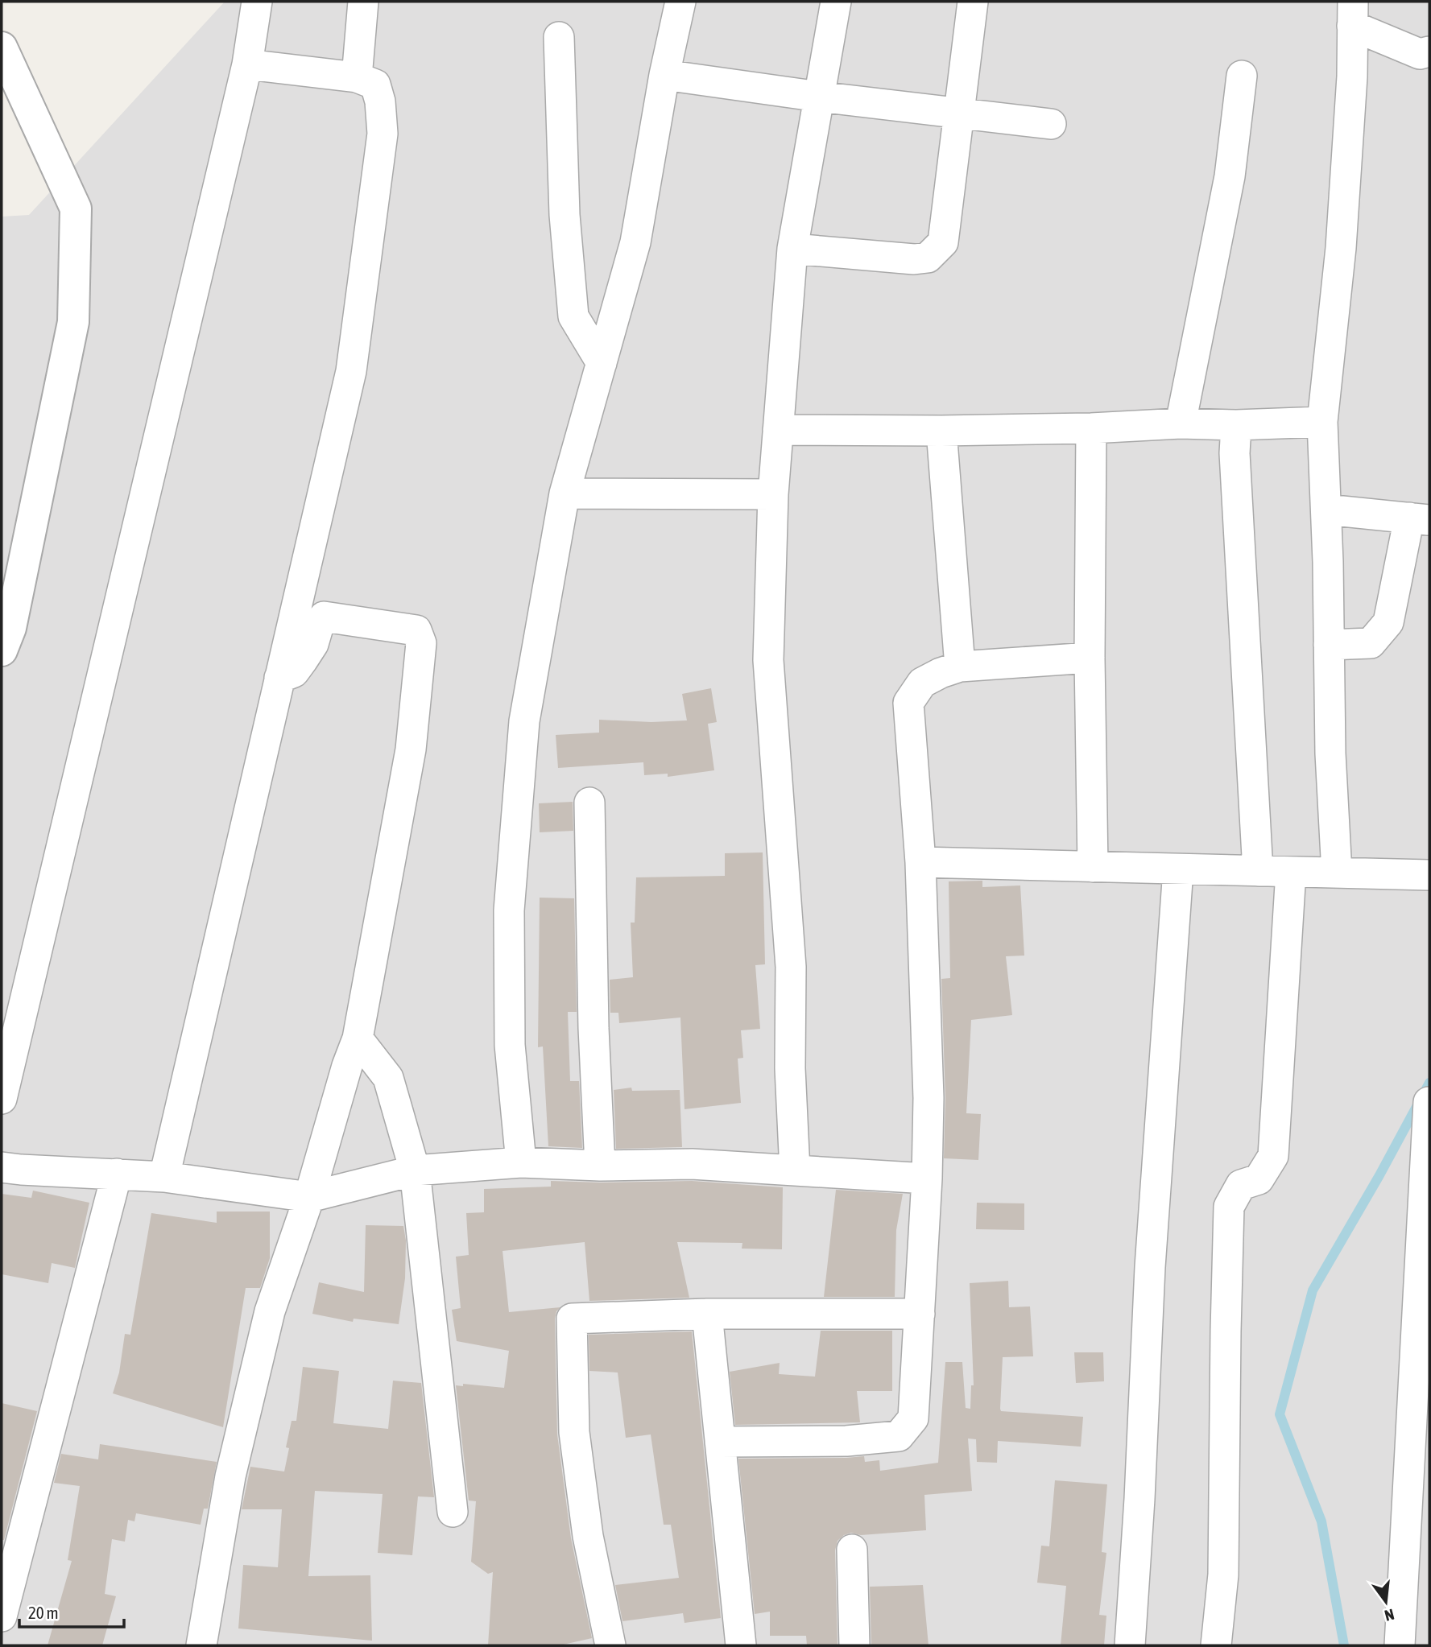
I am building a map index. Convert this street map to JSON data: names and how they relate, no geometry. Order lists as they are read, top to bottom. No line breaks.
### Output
{"scale_bar":"20 m","north":"bottom"}
